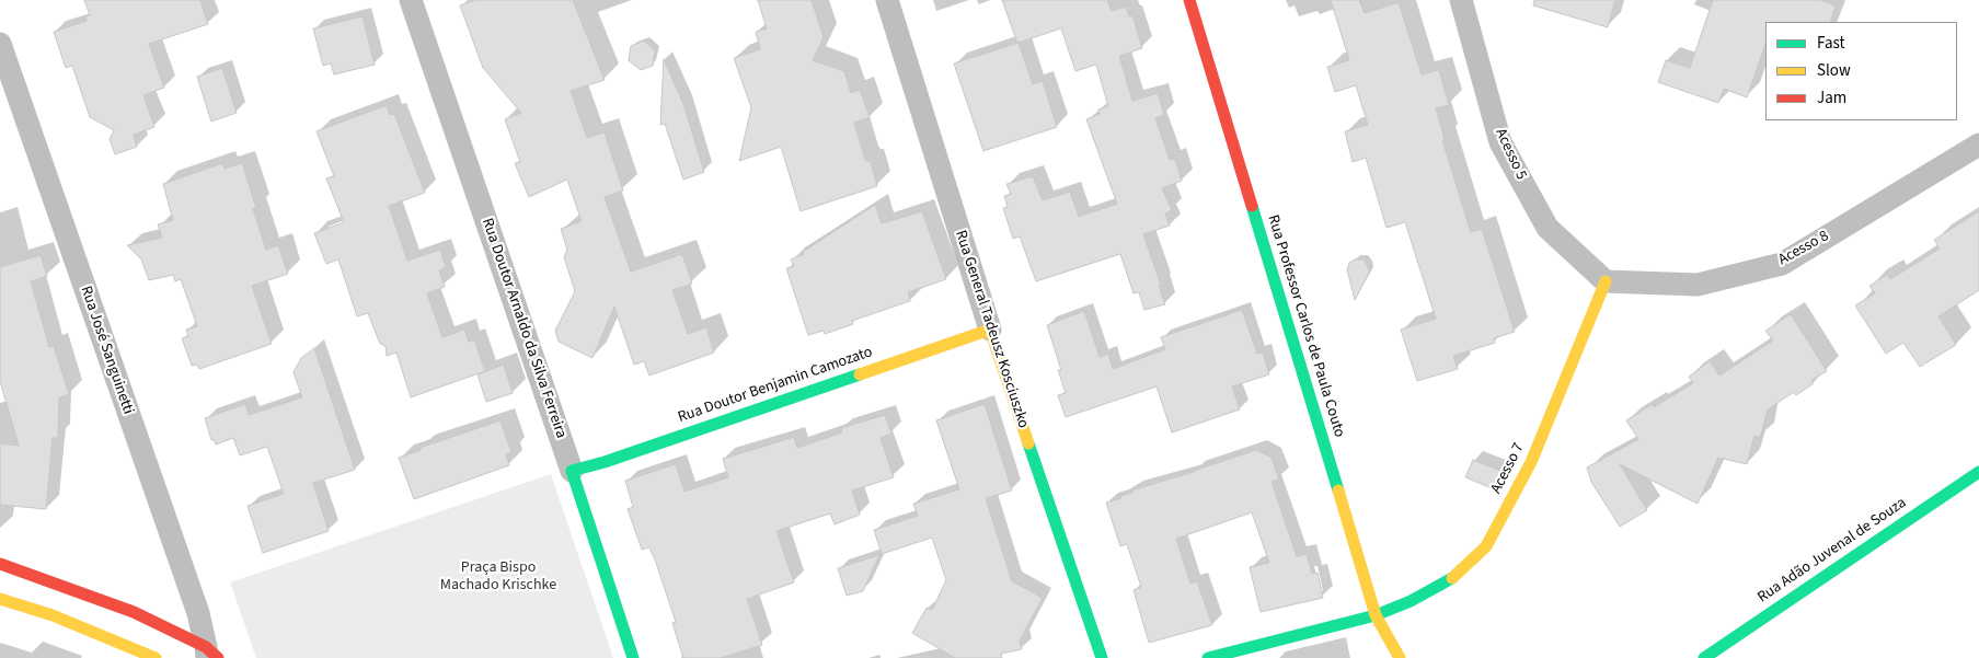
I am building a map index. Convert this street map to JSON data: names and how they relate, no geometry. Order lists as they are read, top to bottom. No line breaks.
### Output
{"streets":{"street":["Acesso 5","Acesso 8","Rua Professor Carlos de Paula Couto","Rua Doutor Arnaldo da Silva Ferreira","Rua General Tadeusz Kosciuszko","Rua José Sanguinetti","Rua Doutor Benjamin Camozato","Acesso 7","Rua Adão Juvenal de Souza"]},"crossings":[["Acesso 5","Acesso 8"],["Acesso 5","Acesso 7"],["Acesso 8","Acesso 7"],["Rua Professor Carlos de Paula Couto","Acesso 7"],["Rua Doutor Arnaldo da Silva Ferreira","Rua Doutor Benjamin Camozato"],["Rua General Tadeusz Kosciuszko","Rua Doutor Benjamin Camozato"]],"parks":["Praça Bispo Machado Krischke"],"legend":["Fast","Slow","Jam"]}
